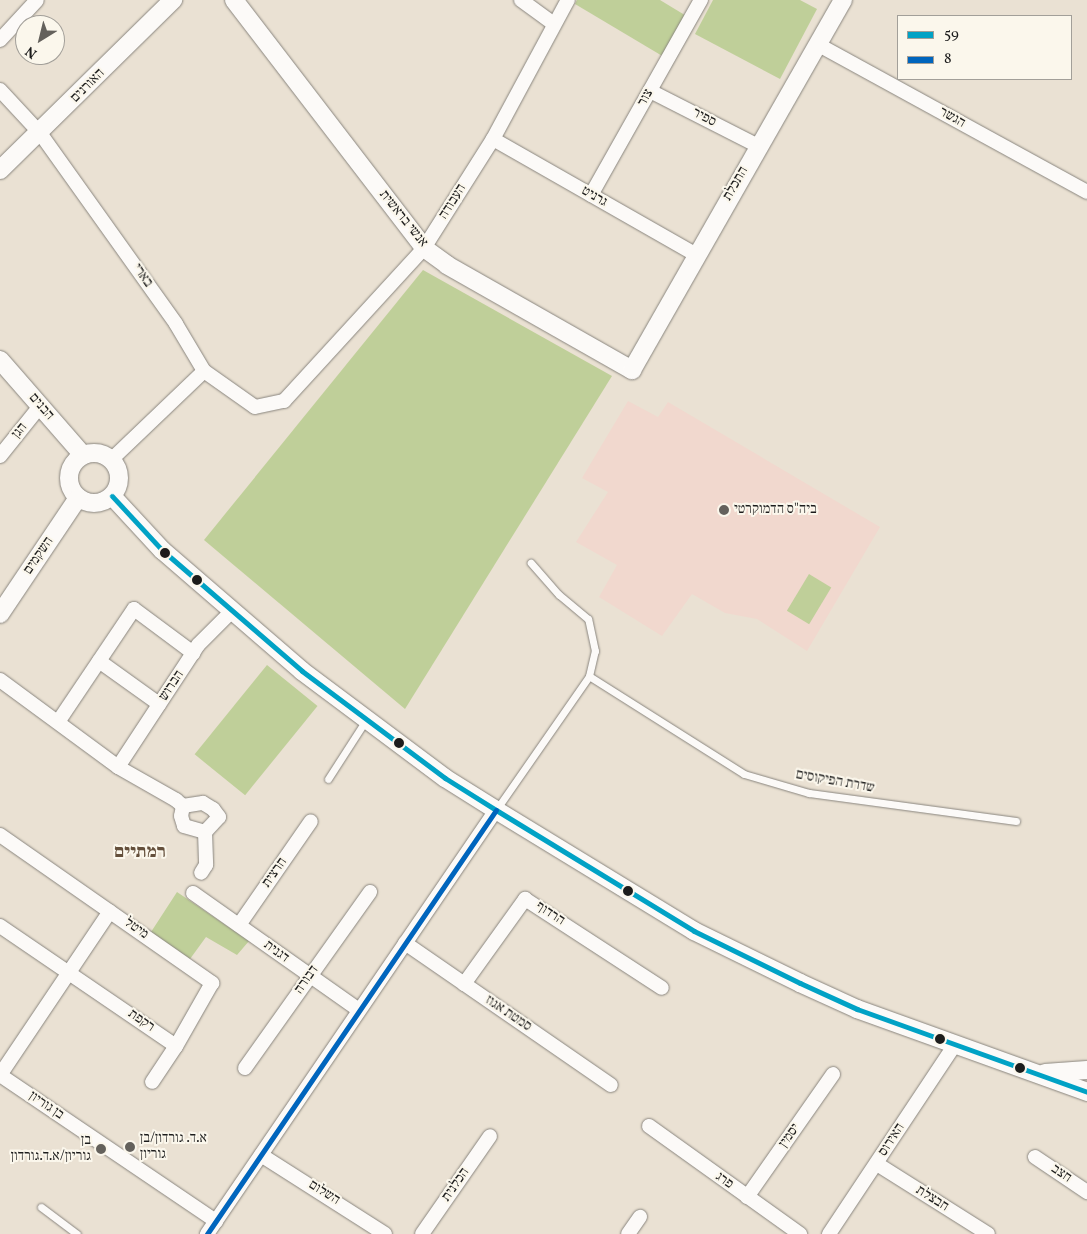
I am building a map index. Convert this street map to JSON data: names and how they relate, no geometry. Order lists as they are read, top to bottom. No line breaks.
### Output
{"streets":{"street":["האורנים","צור","ספיר","הגשר","התכלת","גרניט","העבודה","אנשי בראשית","בארי","הבנים","הגן","השקמים","הברוש","חרצית","הרדוף","מיטל","דגנית","דבורה","סמטת אגוז","רקפת","בן גוריון","יסמין","האירוס","חצב","פרג","הכלנית","השלום","חבצלת"],"lane":["שדרת הפיקוסים"]},"crossings":[["האורנים","בארי"],["צור","ספיר"],["צור","גרניט"],["ספיר","התכלת"],["הגשר","התכלת"],["התכלת","גרניט"],["התכלת","אנשי בראשית"],["גרניט","העבודה"],["העבודה","אנשי בראשית"],["העבודה","בארי"],["הבנים","הגן"],["הבנים","השקמים"],["חרצית","דגנית"],["הרדוף","סמטת אגוז"],["מיטל","רקפת"],["דגנית","דבורה"],["יסמין","פרג"],["האירוס","חבצלת"]],"districts":["רמתיים"],"places":["ביה\"ס הדמוקרטי","א.ד. גורדון/בן גוריון","בן גוריון/א.ד.גורדון"],"lines":["transit line 59","transit line 8"],"legend":["59","8"],"north":"bottom left"}
